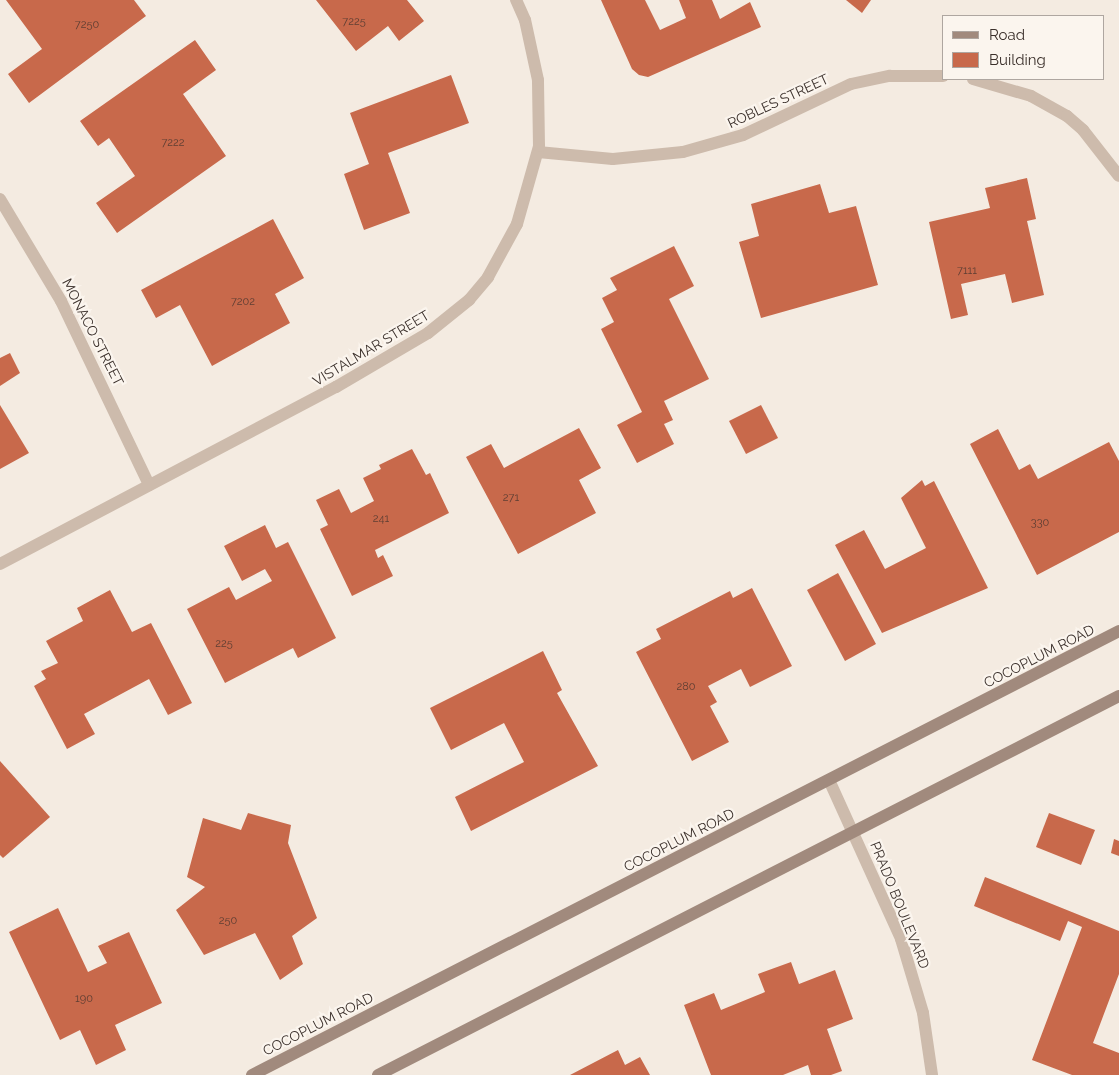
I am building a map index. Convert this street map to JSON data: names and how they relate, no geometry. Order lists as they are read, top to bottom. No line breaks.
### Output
{"streets":{"street":["ROBLES STREET","MONACO STREET","VISTALMAR STREET","COCOPLUM ROAD","PRADO BOULEVARD"]},"crossings":[["ROBLES STREET","VISTALMAR STREET"],["MONACO STREET","VISTALMAR STREET"],["COCOPLUM ROAD","PRADO BOULEVARD"]],"house_numbers":["7225","7250","7222","7111","7202","271","241","330","225","280","250","190"],"legend":["Road","Building"]}
